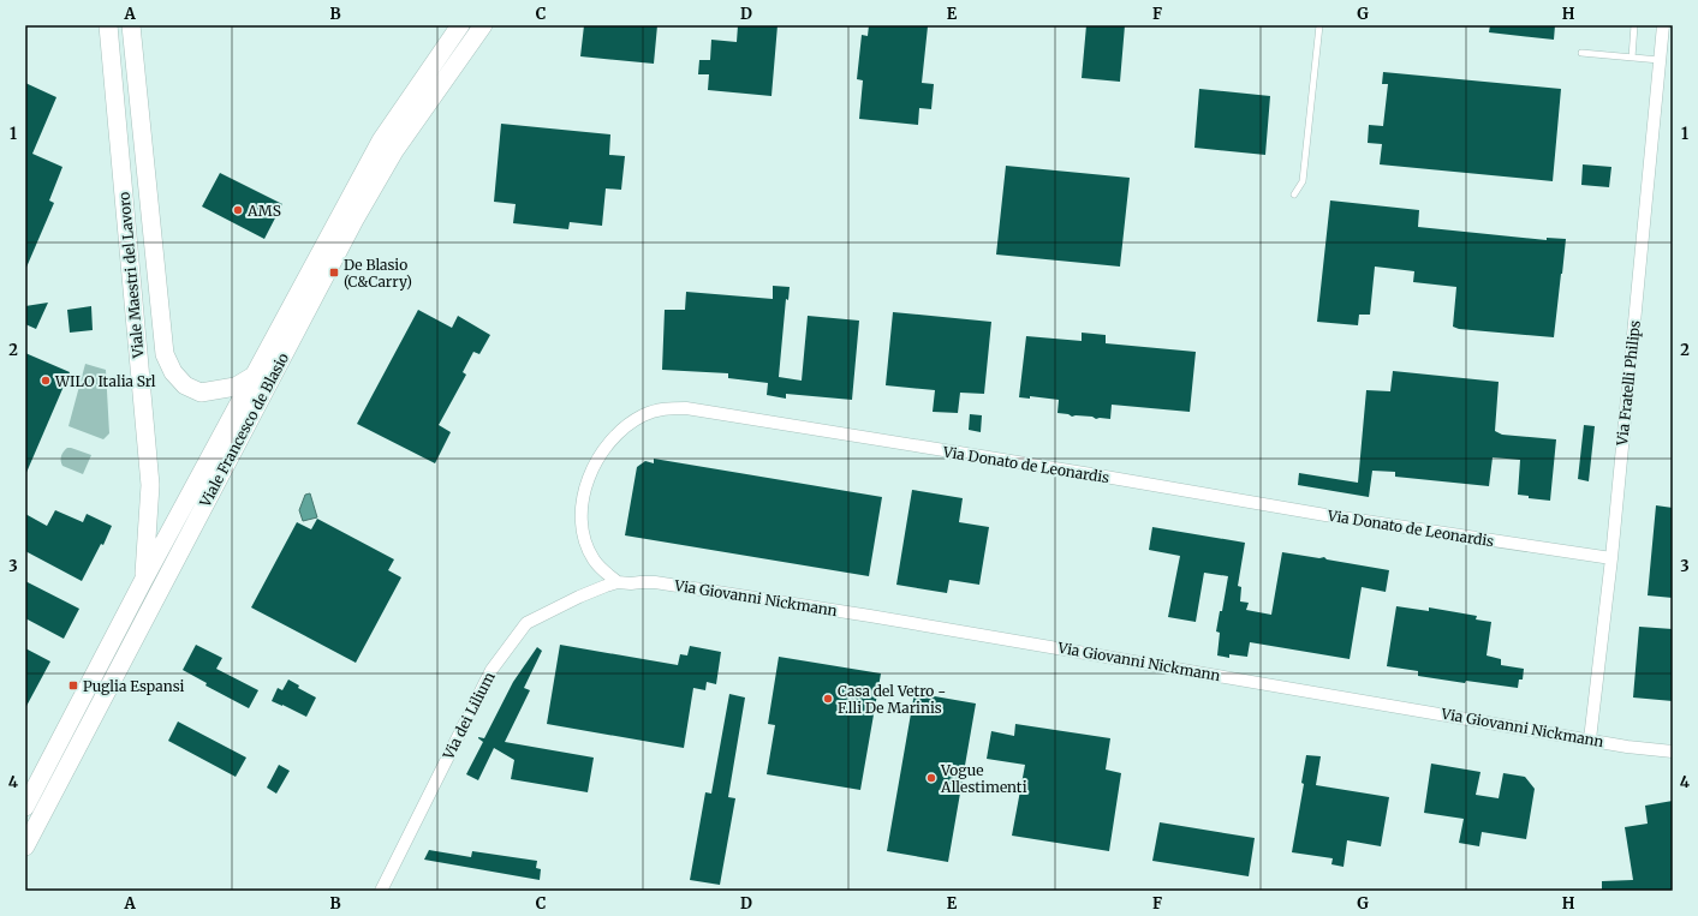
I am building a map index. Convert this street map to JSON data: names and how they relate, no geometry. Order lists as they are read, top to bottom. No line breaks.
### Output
{"streets":{"street":["Viale Maestri del Lavoro","Via Fratelli Philips","Viale Francesco de Blasio","Via Donato de Leonardis","Via Giovanni Nickmann","Via dei Lilium"]},"crossings":[["Viale Maestri del Lavoro","Viale Francesco de Blasio"],["Via Fratelli Philips","Via Donato de Leonardis"],["Via Fratelli Philips","Via Giovanni Nickmann"],["Via Donato de Leonardis","Via Giovanni Nickmann"],["Via Giovanni Nickmann","Via dei Lilium"]],"places":{"other":["AMS","WILO Italia Srl","Casa del Vetro - F.lli De Marinis","Vogue Allestimenti"],"transit":["De Blasio (C&Carry)","Puglia Espansi"]},"grid":{"columns":["A","B","C","D","E","F","G","H"],"rows":["1","2","3","4"]}}
